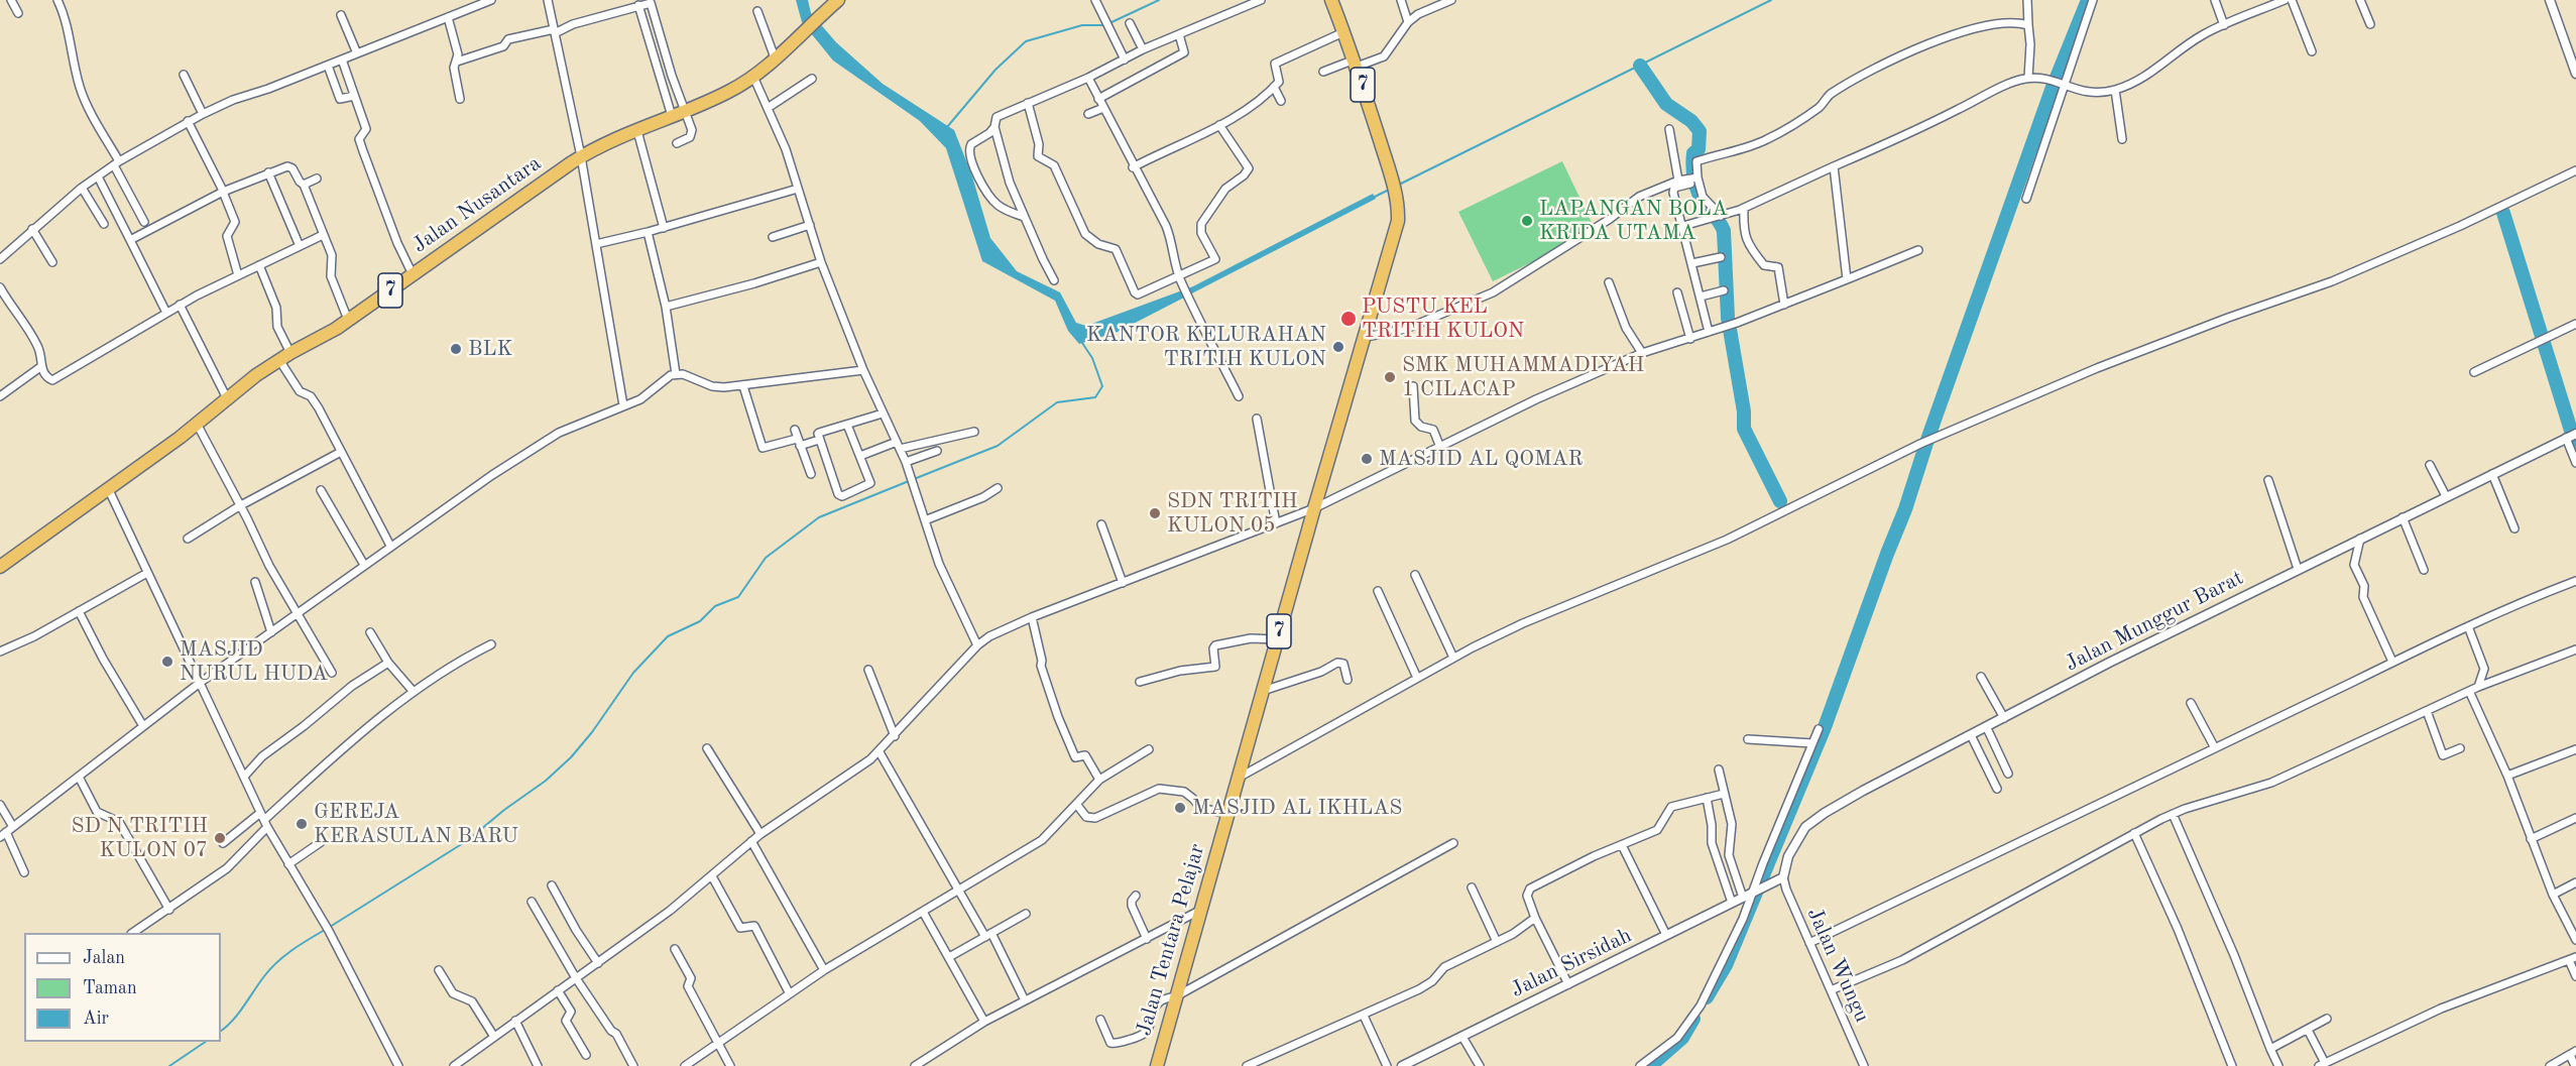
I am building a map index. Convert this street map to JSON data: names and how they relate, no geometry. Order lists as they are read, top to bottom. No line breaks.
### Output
{"streets":{"highway":["7","Jalan Nusantara","Jalan Tentara Pelajar"],"street":["Jalan Munggur Barat","Jalan Sirsidah","Jalan Wungu"]},"crossings":[["7","Jalan Tentara Pelajar"],["Jalan Munggur Barat","Jalan Sirsidah"],["Jalan Munggur Barat","Jalan Wungu"],["Jalan Sirsidah","Jalan Wungu"]],"places":["LAPANGAN BOLA KRIDA UTAMA","PUSTU KEL TRITIH KULON","KANTOR KELURAHAN TRITIH KULON","BLK","SMK MUHAMMADIYAH 1 CILACAP","MASJID AL QOMAR","SDN TRITIH KULON 05","MASJID NURUL HUDA","MASJID AL IKHLAS","GEREJA KERASULAN BARU","SD N TRITIH KULON 07"],"legend":["Jalan","Taman","Air"]}
